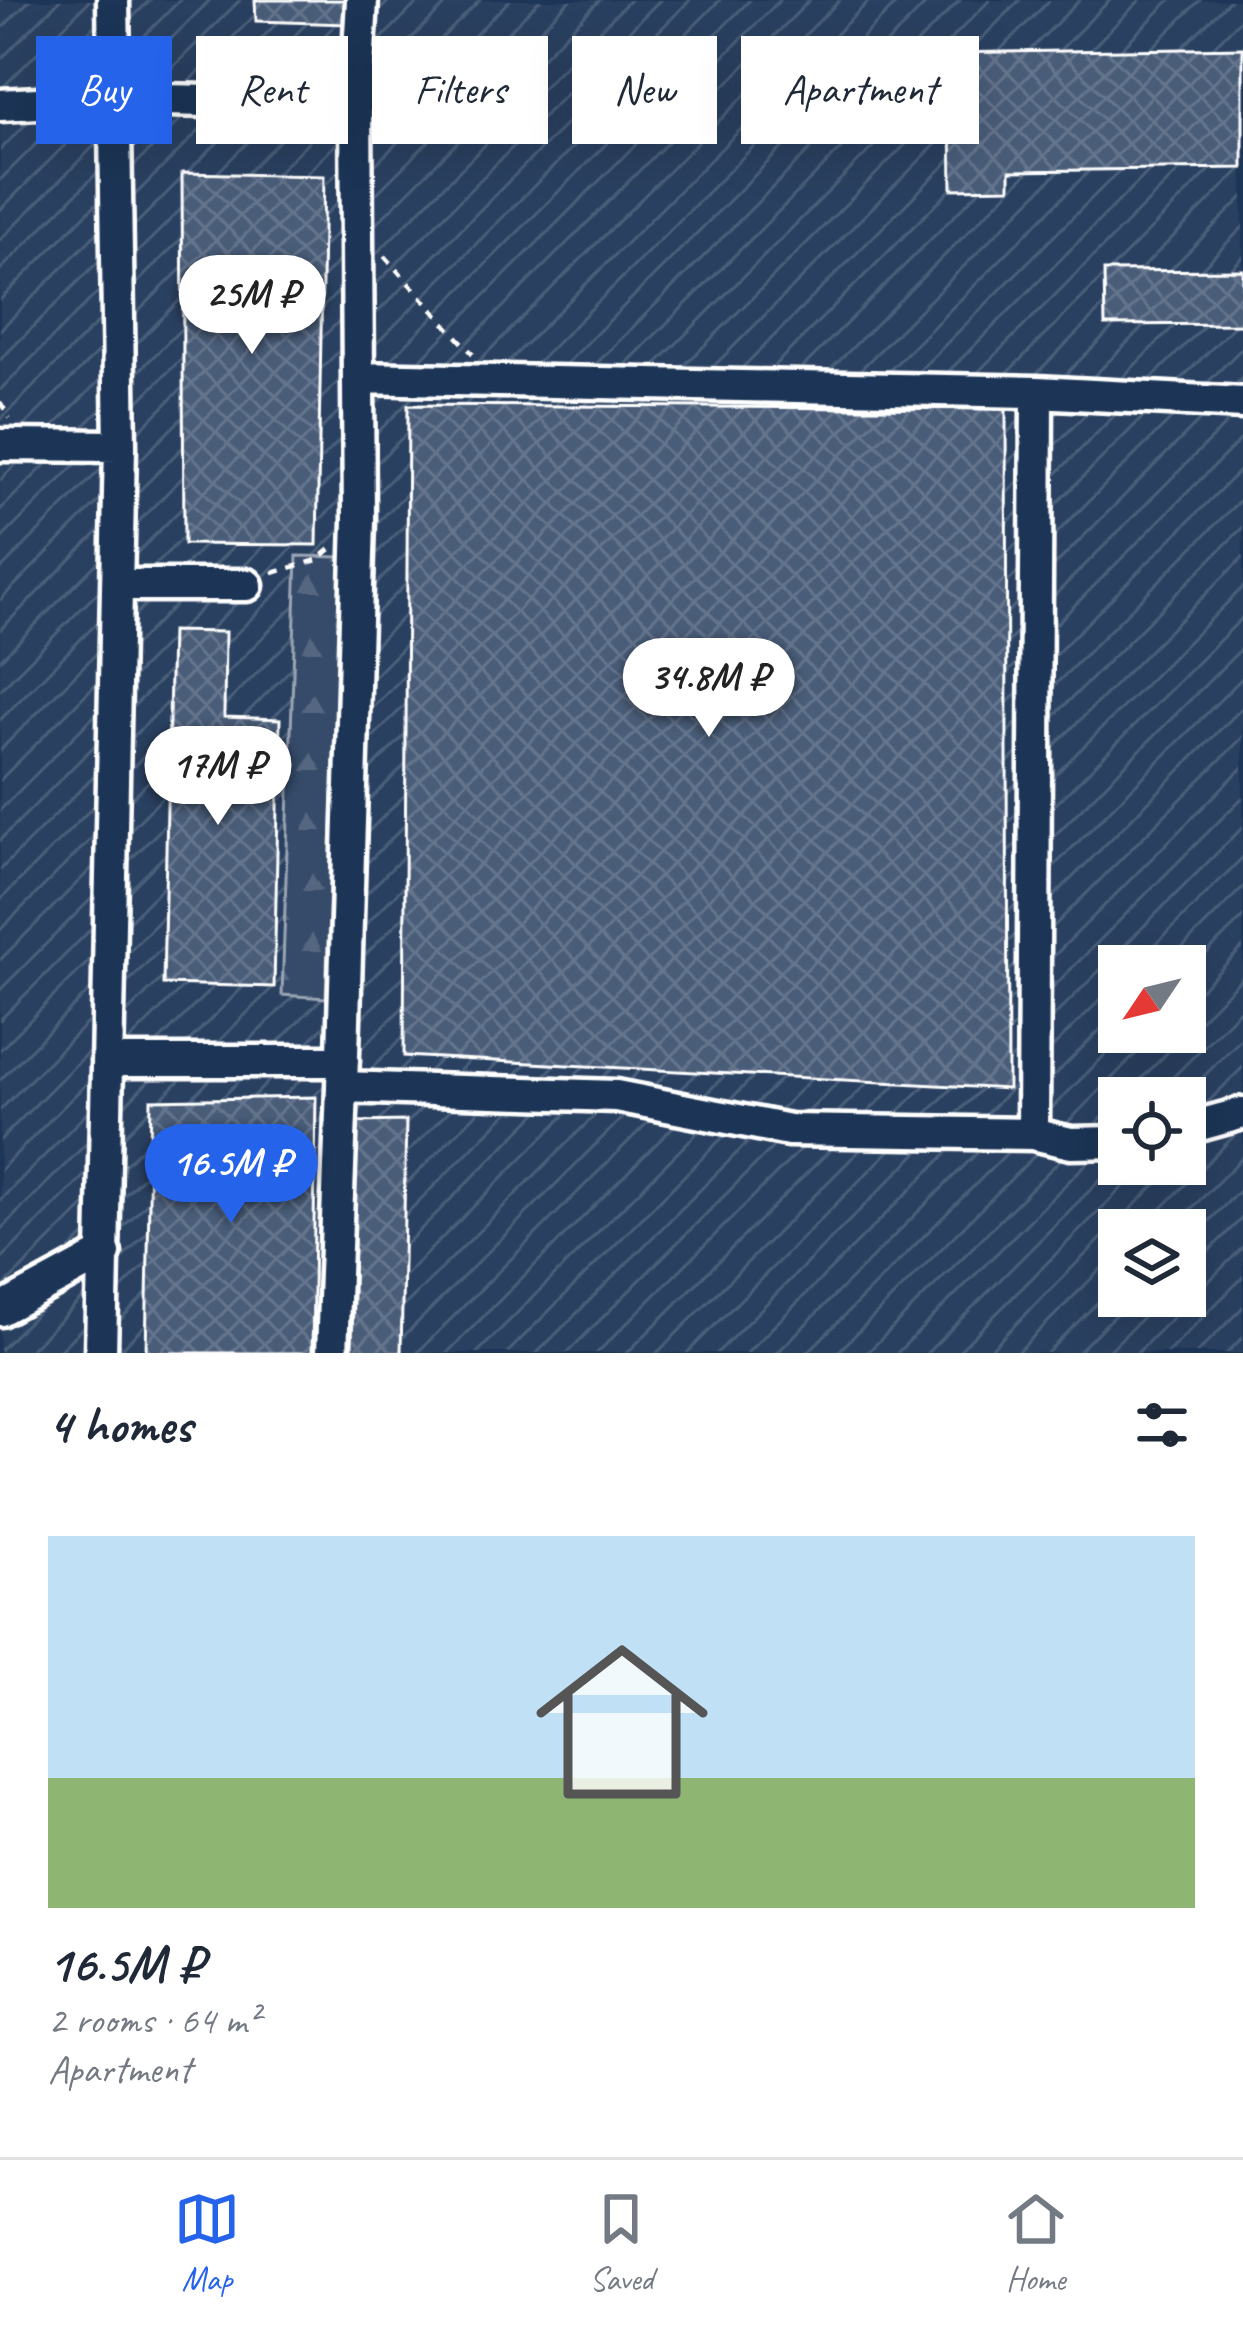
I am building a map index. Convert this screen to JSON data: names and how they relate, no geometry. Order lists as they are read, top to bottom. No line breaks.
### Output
{"north":"bottom left","page":{"chip":["Buy","Rent","Filters","New","Apartment"],"price":["25M ₽","34.8M ₽","17M ₽","16.5M ₽"],"heading":"4 homes","list":[{"name":"16.5M ₽","note":"2 rooms · 64 m² · Apartment"}],"tabs":["Map","Saved","Home"]}}
